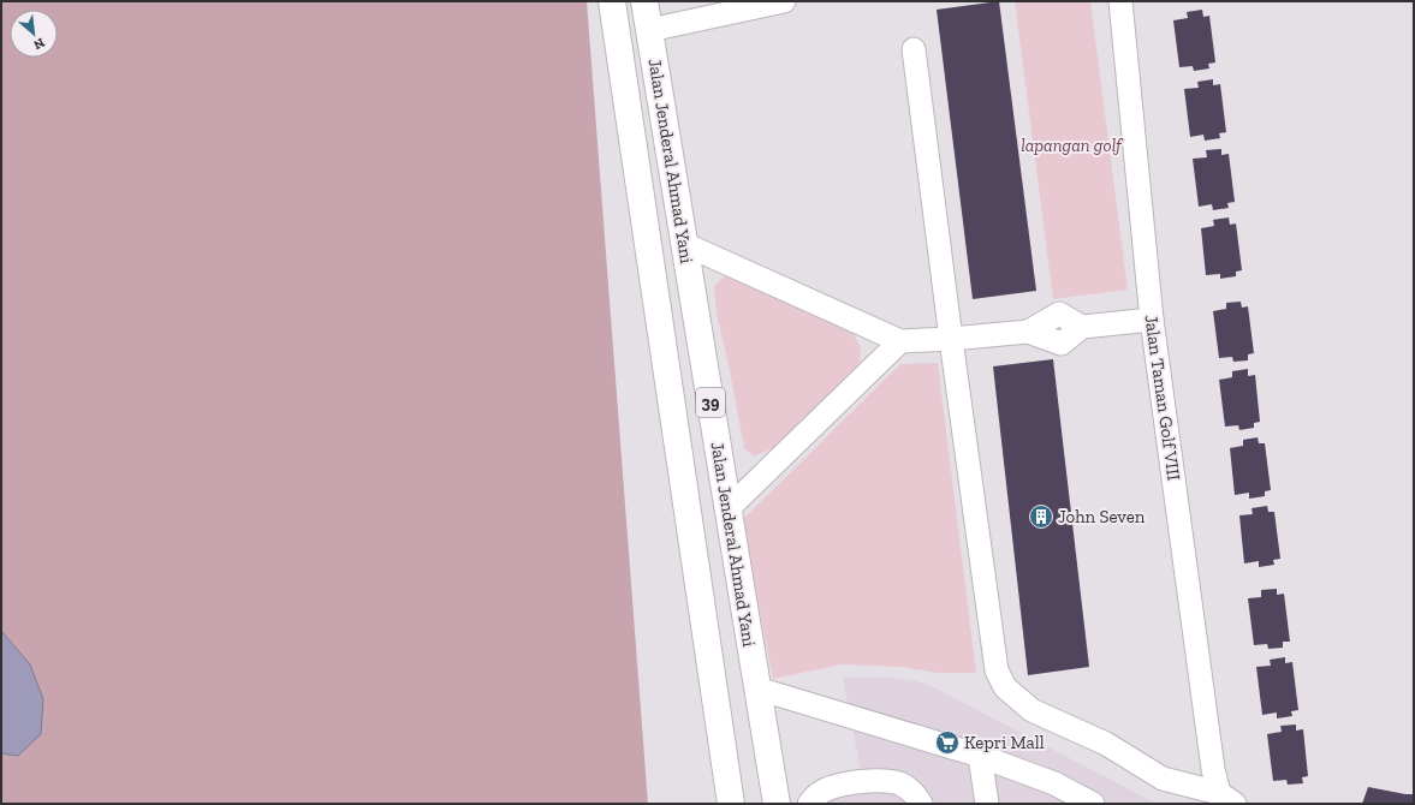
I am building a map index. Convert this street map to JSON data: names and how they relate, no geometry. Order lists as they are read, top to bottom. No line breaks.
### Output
{"streets":{"highway":["Jalan Jenderal Ahmad Yani","39"],"street":["Jalan Taman Golf VIII"]},"parks":["lapangan golf"],"places":{"building":["John Seven"],"supermarket":["Kepri Mall"]},"north":"bottom right"}
